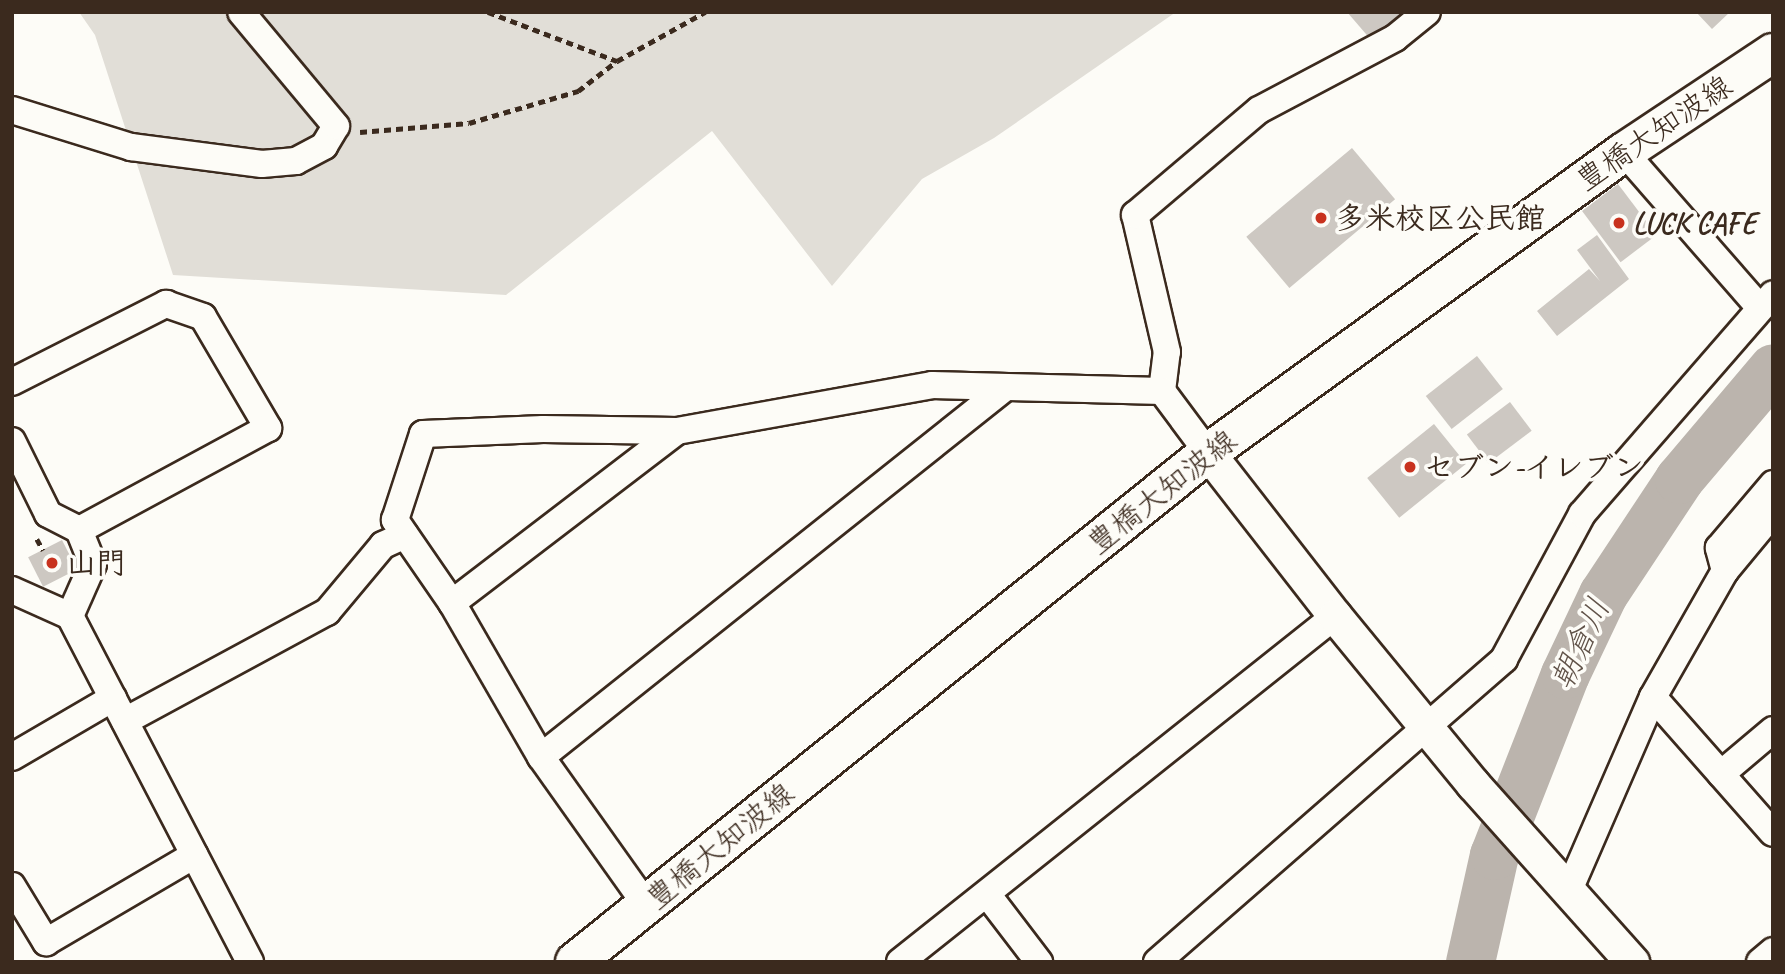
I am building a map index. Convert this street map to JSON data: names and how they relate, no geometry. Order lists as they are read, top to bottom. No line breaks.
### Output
{"streets":{"main road":["豊橋大知波線"]},"water":["朝倉川"],"places":["多米校区公民館","LUCK CAFE","セブン-イレブン","山門"]}
